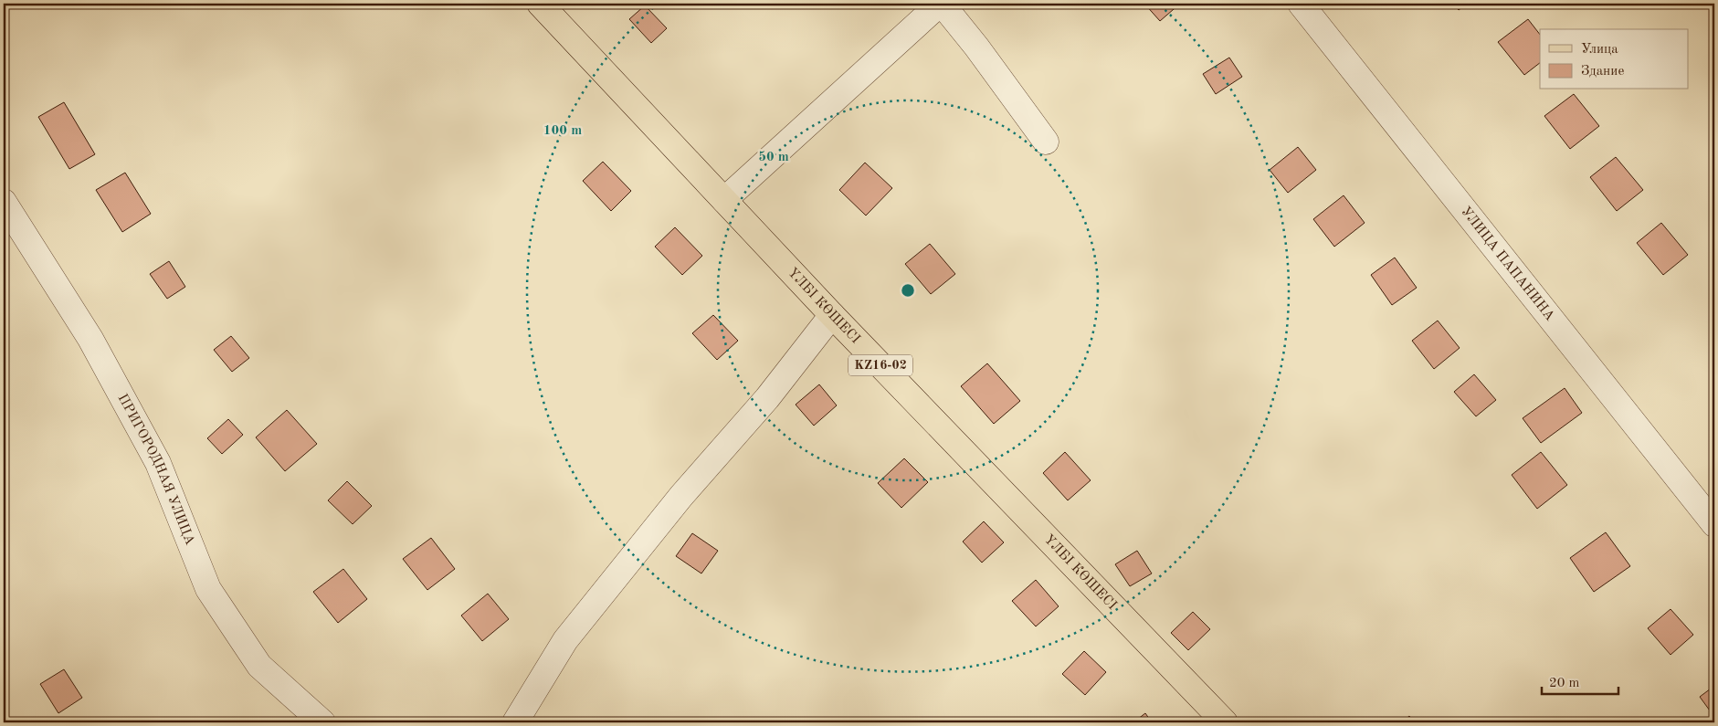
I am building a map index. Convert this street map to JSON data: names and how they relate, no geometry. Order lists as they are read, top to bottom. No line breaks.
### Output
{"streets":{"main road":["ҮЛБІ КӨШЕСІ","KZ16-02"],"street":["УЛИЦА ПАПАНИНА","ПРИГОРОДНАЯ УЛИЦА"]},"legend":["Улица","Здание"],"scale_bar":"20 m","rings":["100 m","50 m"]}
